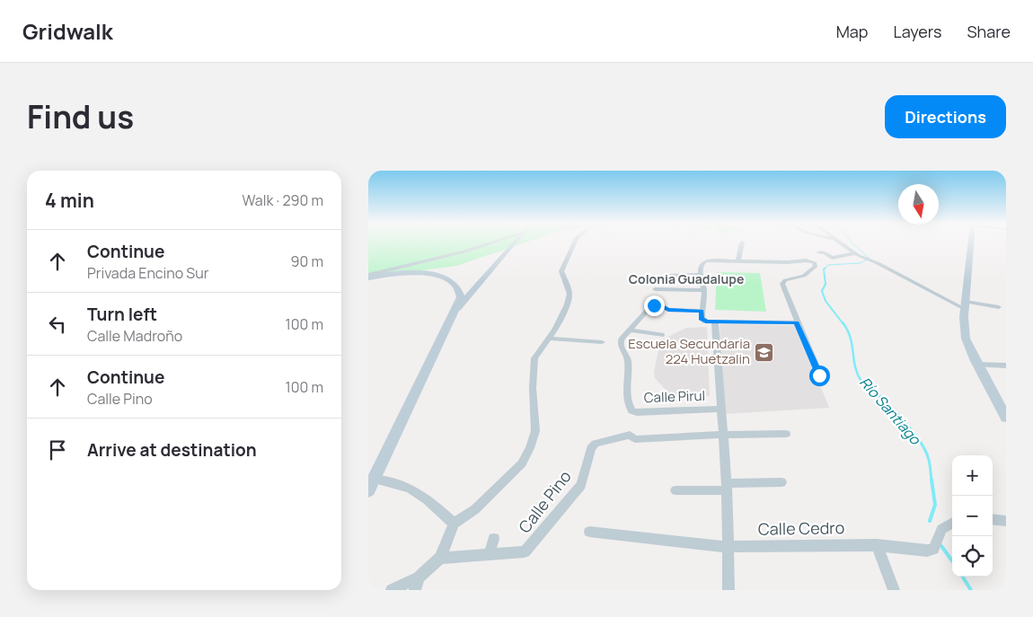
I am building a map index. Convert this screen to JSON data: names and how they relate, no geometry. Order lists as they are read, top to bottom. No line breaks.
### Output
{"streets":{"street":["Calle Pirul","Calle Pino","Calle Cedro"]},"districts":["Colonia Guadalupe"],"water":["Río Santiago"],"places":{"school or university":["Escuela Secundaria 224 Huetzalin"]},"north":"bottom","page":{"header":"Gridwalk","nav":["Map","Layers","Share"],"title":"Find us","buttons":"Directions","heading":["4 min","Walk · 290 m"],"list":[["Continue","Privada Encino Sur","90 m"],["Turn left","Calle Madroño","100 m"],["Continue","Calle Pino","100 m"],"Arrive at destination"],"map_buttons":["+","−"]}}
